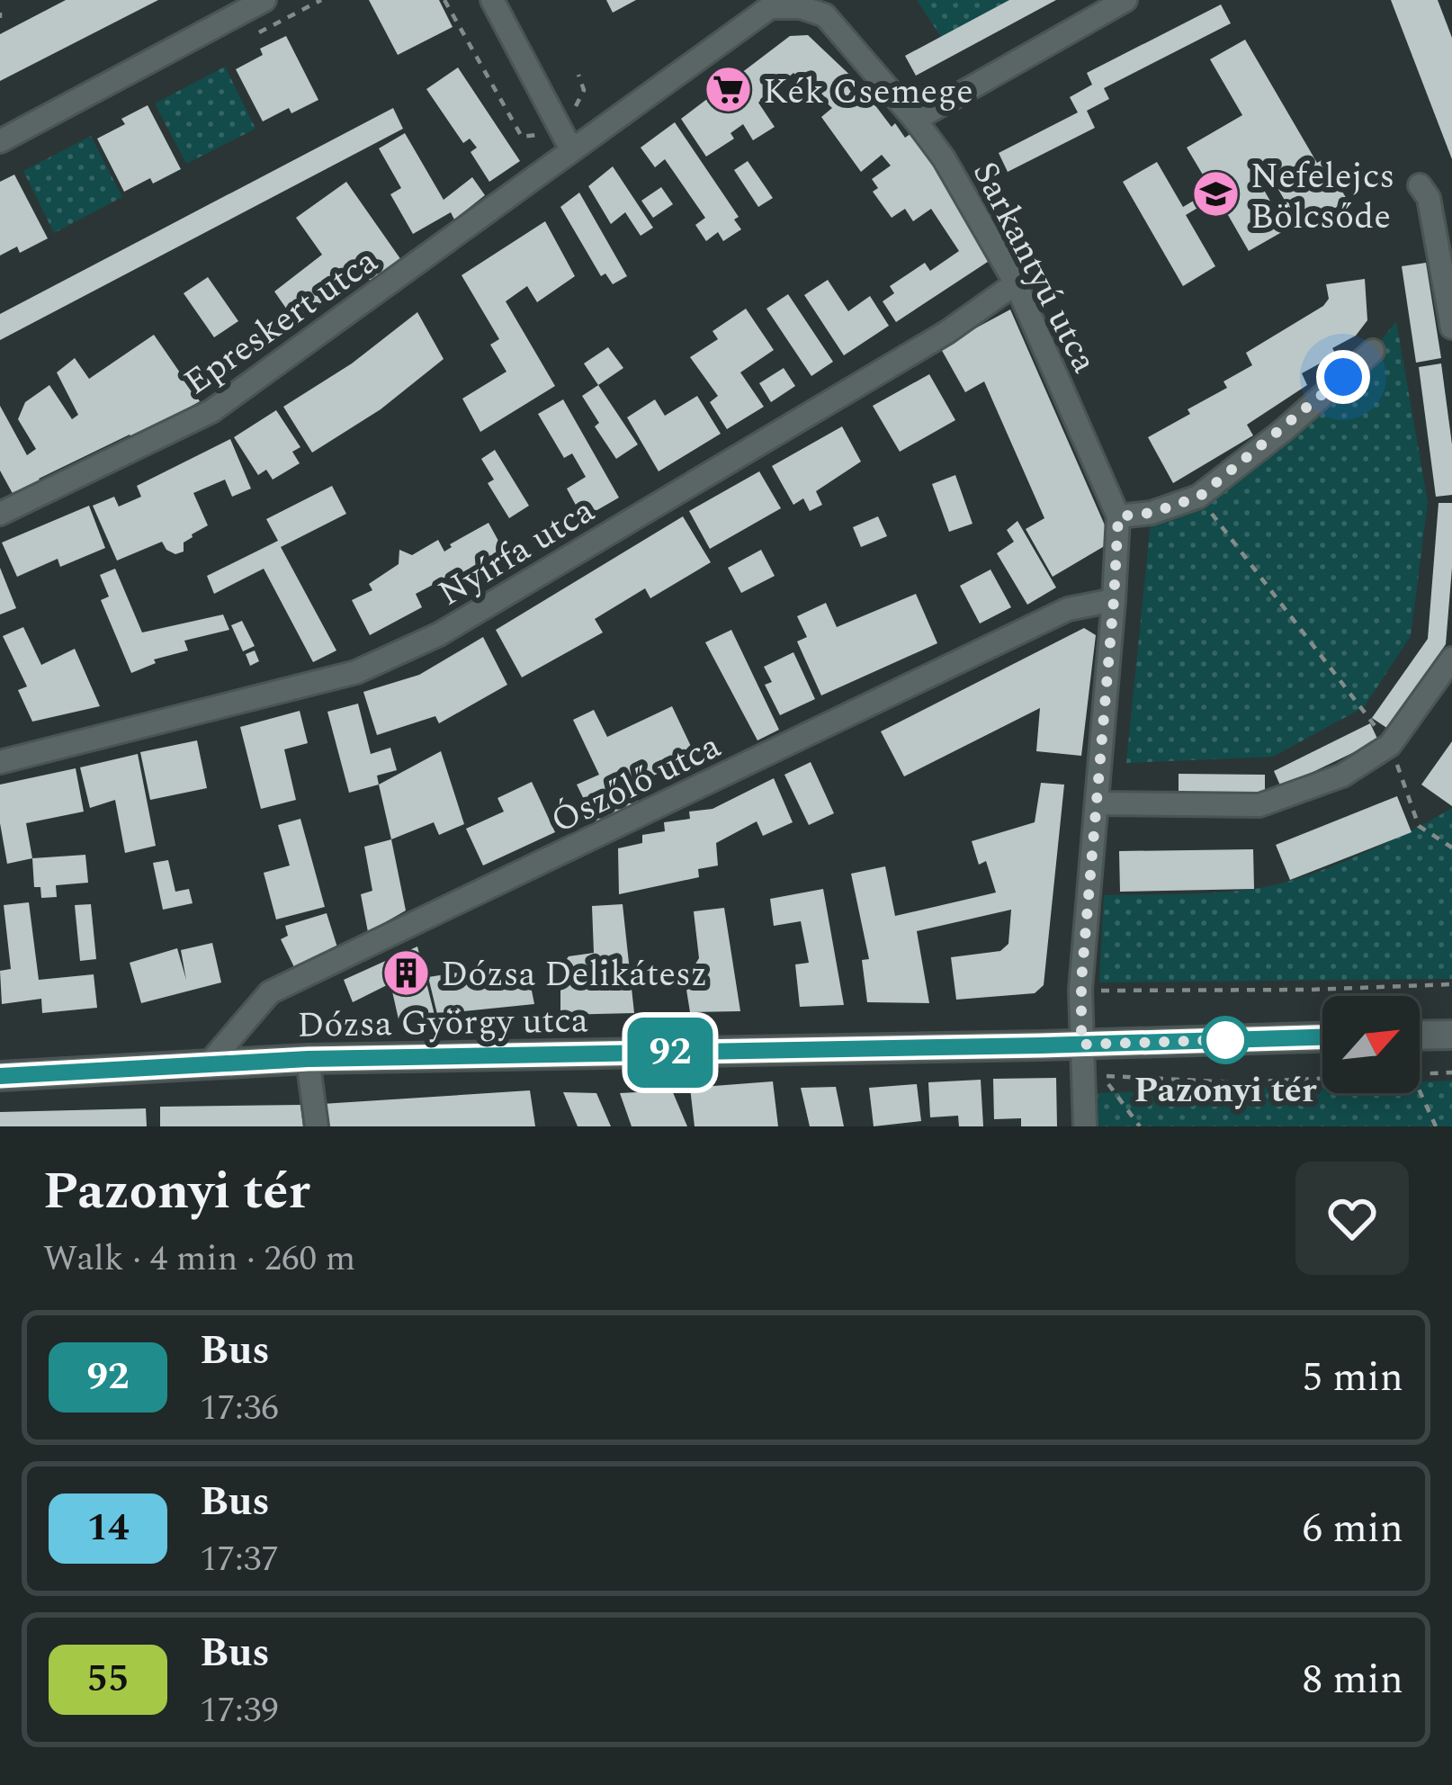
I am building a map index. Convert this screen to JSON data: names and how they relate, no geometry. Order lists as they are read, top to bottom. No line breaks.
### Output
{"streets":{"street":["Sarkantyú utca","Epreskert utca","Nyírfa utca","Ószőlő utca","Dózsa György utca"]},"crossings":[["Sarkantyú utca","Epreskert utca"],["Sarkantyú utca","Nyírfa utca"],["Sarkantyú utca","Ószőlő utca"],["Sarkantyú utca","Dózsa György utca"],["Ószőlő utca","Dózsa György utca"]],"places":{"supermarket":["Kék Csemege"],"school or university":["Nefelejcs Bölcsőde"],"building":["Dózsa Delikátesz"],"other":["Pazonyi tér"]},"lines":["bus line 92"],"north":"top right","page":{"on_map":"92","heading":["Pazonyi tér","Walk · 4 min · 260 m"],"list":[{"mark":"92","name":"Bus","note":"17:36","value":"5 min"},{"mark":"14","name":"Bus","note":"17:37","value":"6 min"},{"mark":"55","name":"Bus","note":"17:39","value":"8 min"}]}}
